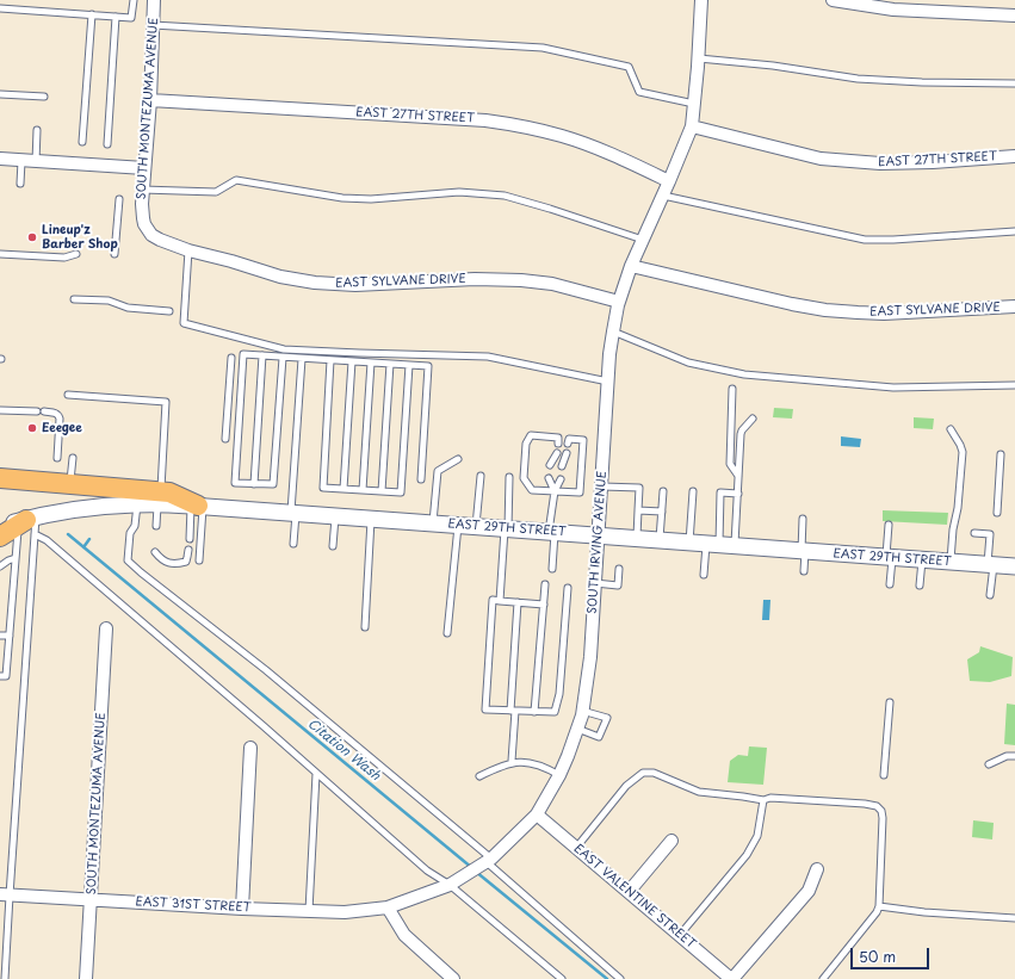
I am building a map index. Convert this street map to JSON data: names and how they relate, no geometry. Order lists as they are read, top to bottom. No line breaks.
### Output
{"streets":{"street":["SOUTH MONTEZUMA AVENUE","EAST 27TH STREET","EAST SYLVANE DRIVE","EAST 29TH STREET","SOUTH IRVING AVENUE","EAST VALENTINE STREET","EAST 31ST STREET"]},"crossings":[["SOUTH MONTEZUMA AVENUE","EAST 27TH STREET"],["SOUTH MONTEZUMA AVENUE","EAST SYLVANE DRIVE"],["SOUTH MONTEZUMA AVENUE","EAST 31ST STREET"],["EAST 27TH STREET","SOUTH IRVING AVENUE"],["EAST SYLVANE DRIVE","SOUTH IRVING AVENUE"],["EAST 29TH STREET","SOUTH IRVING AVENUE"],["SOUTH IRVING AVENUE","EAST VALENTINE STREET"],["SOUTH IRVING AVENUE","EAST 31ST STREET"]],"water":["Citation Wash"],"places":["Lineup'z Barber Shop","Eeegee"],"scale_bar":"50 m"}
